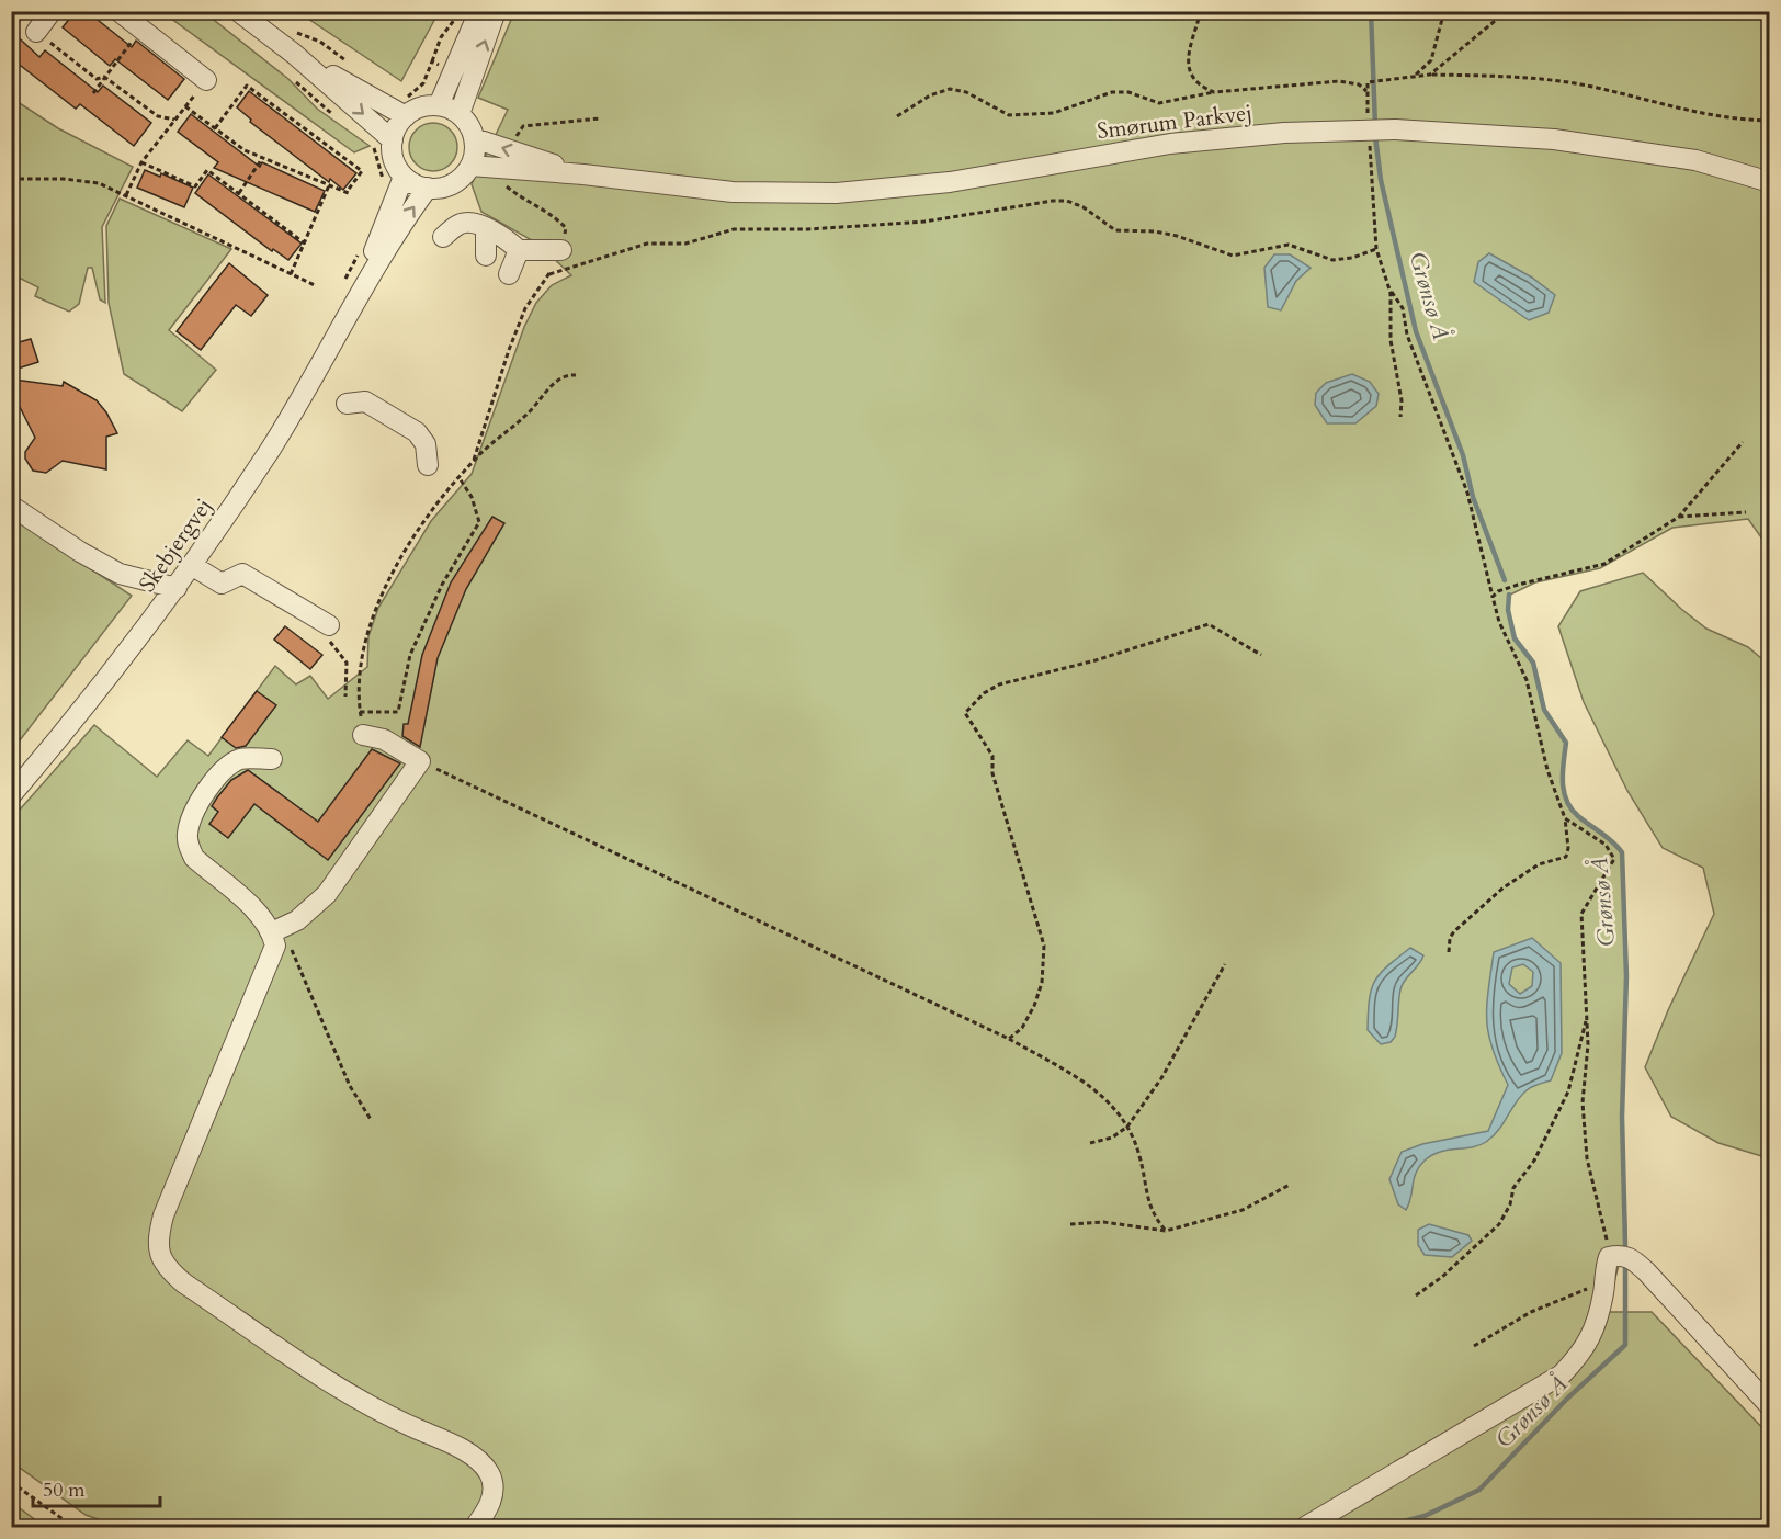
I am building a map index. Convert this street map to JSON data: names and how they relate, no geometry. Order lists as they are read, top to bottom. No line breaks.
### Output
{"streets":{"street":["Smørum Parkvej","Skebjergvej"]},"crossings":[["Smørum Parkvej","Skebjergvej"]],"water":["Grønsø Å"],"scale_bar":"50 m"}
